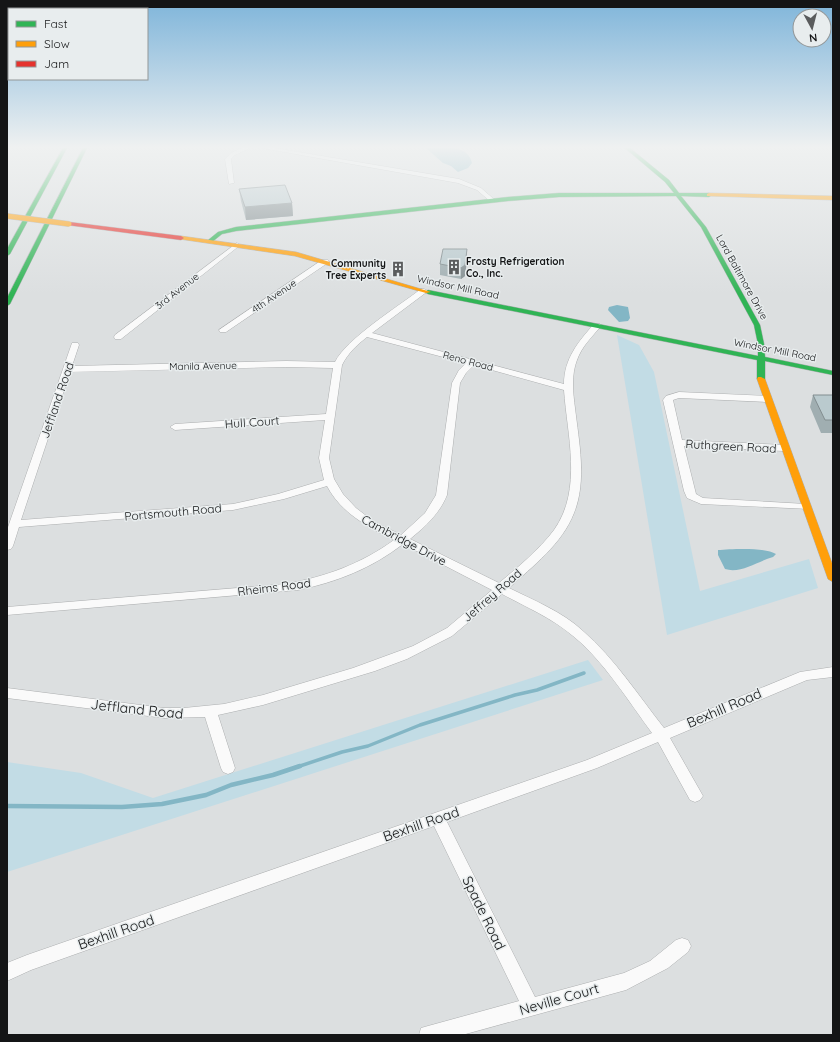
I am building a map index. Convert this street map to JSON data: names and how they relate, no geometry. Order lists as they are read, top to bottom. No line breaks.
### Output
{"streets":{"main road":["Lord Baltimore Drive","Windsor Mill Road"],"street":["3rd Avenue","4th Avenue","Reno Road","Manila Avenue","Jeffland Road","Hull Court","Ruthgreen Road","Portsmouth Road","Cambridge Drive","Rheims Road","Jeffrey Road","Bexhill Road","Spade Road","Neville Court"]},"crossings":[["Lord Baltimore Drive","Windsor Mill Road"],["Lord Baltimore Drive","Ruthgreen Road"],["Windsor Mill Road","3rd Avenue"],["Windsor Mill Road","4th Avenue"],["Windsor Mill Road","Cambridge Drive"],["Windsor Mill Road","Jeffrey Road"],["Reno Road","Cambridge Drive"],["Reno Road","Rheims Road"],["Reno Road","Jeffrey Road"],["Manila Avenue","Jeffland Road"],["Manila Avenue","Cambridge Drive"],["Jeffland Road","Portsmouth Road"],["Jeffland Road","Jeffrey Road"],["Hull Court","Cambridge Drive"],["Portsmouth Road","Cambridge Drive"],["Cambridge Drive","Rheims Road"],["Cambridge Drive","Jeffrey Road"],["Cambridge Drive","Bexhill Road"],["Bexhill Road","Spade Road"],["Spade Road","Neville Court"]],"places":{"building":["Frosty Refrigeration Co., Inc.","Community Tree Experts"]},"legend":["Fast","Slow","Jam"],"north":"bottom"}
